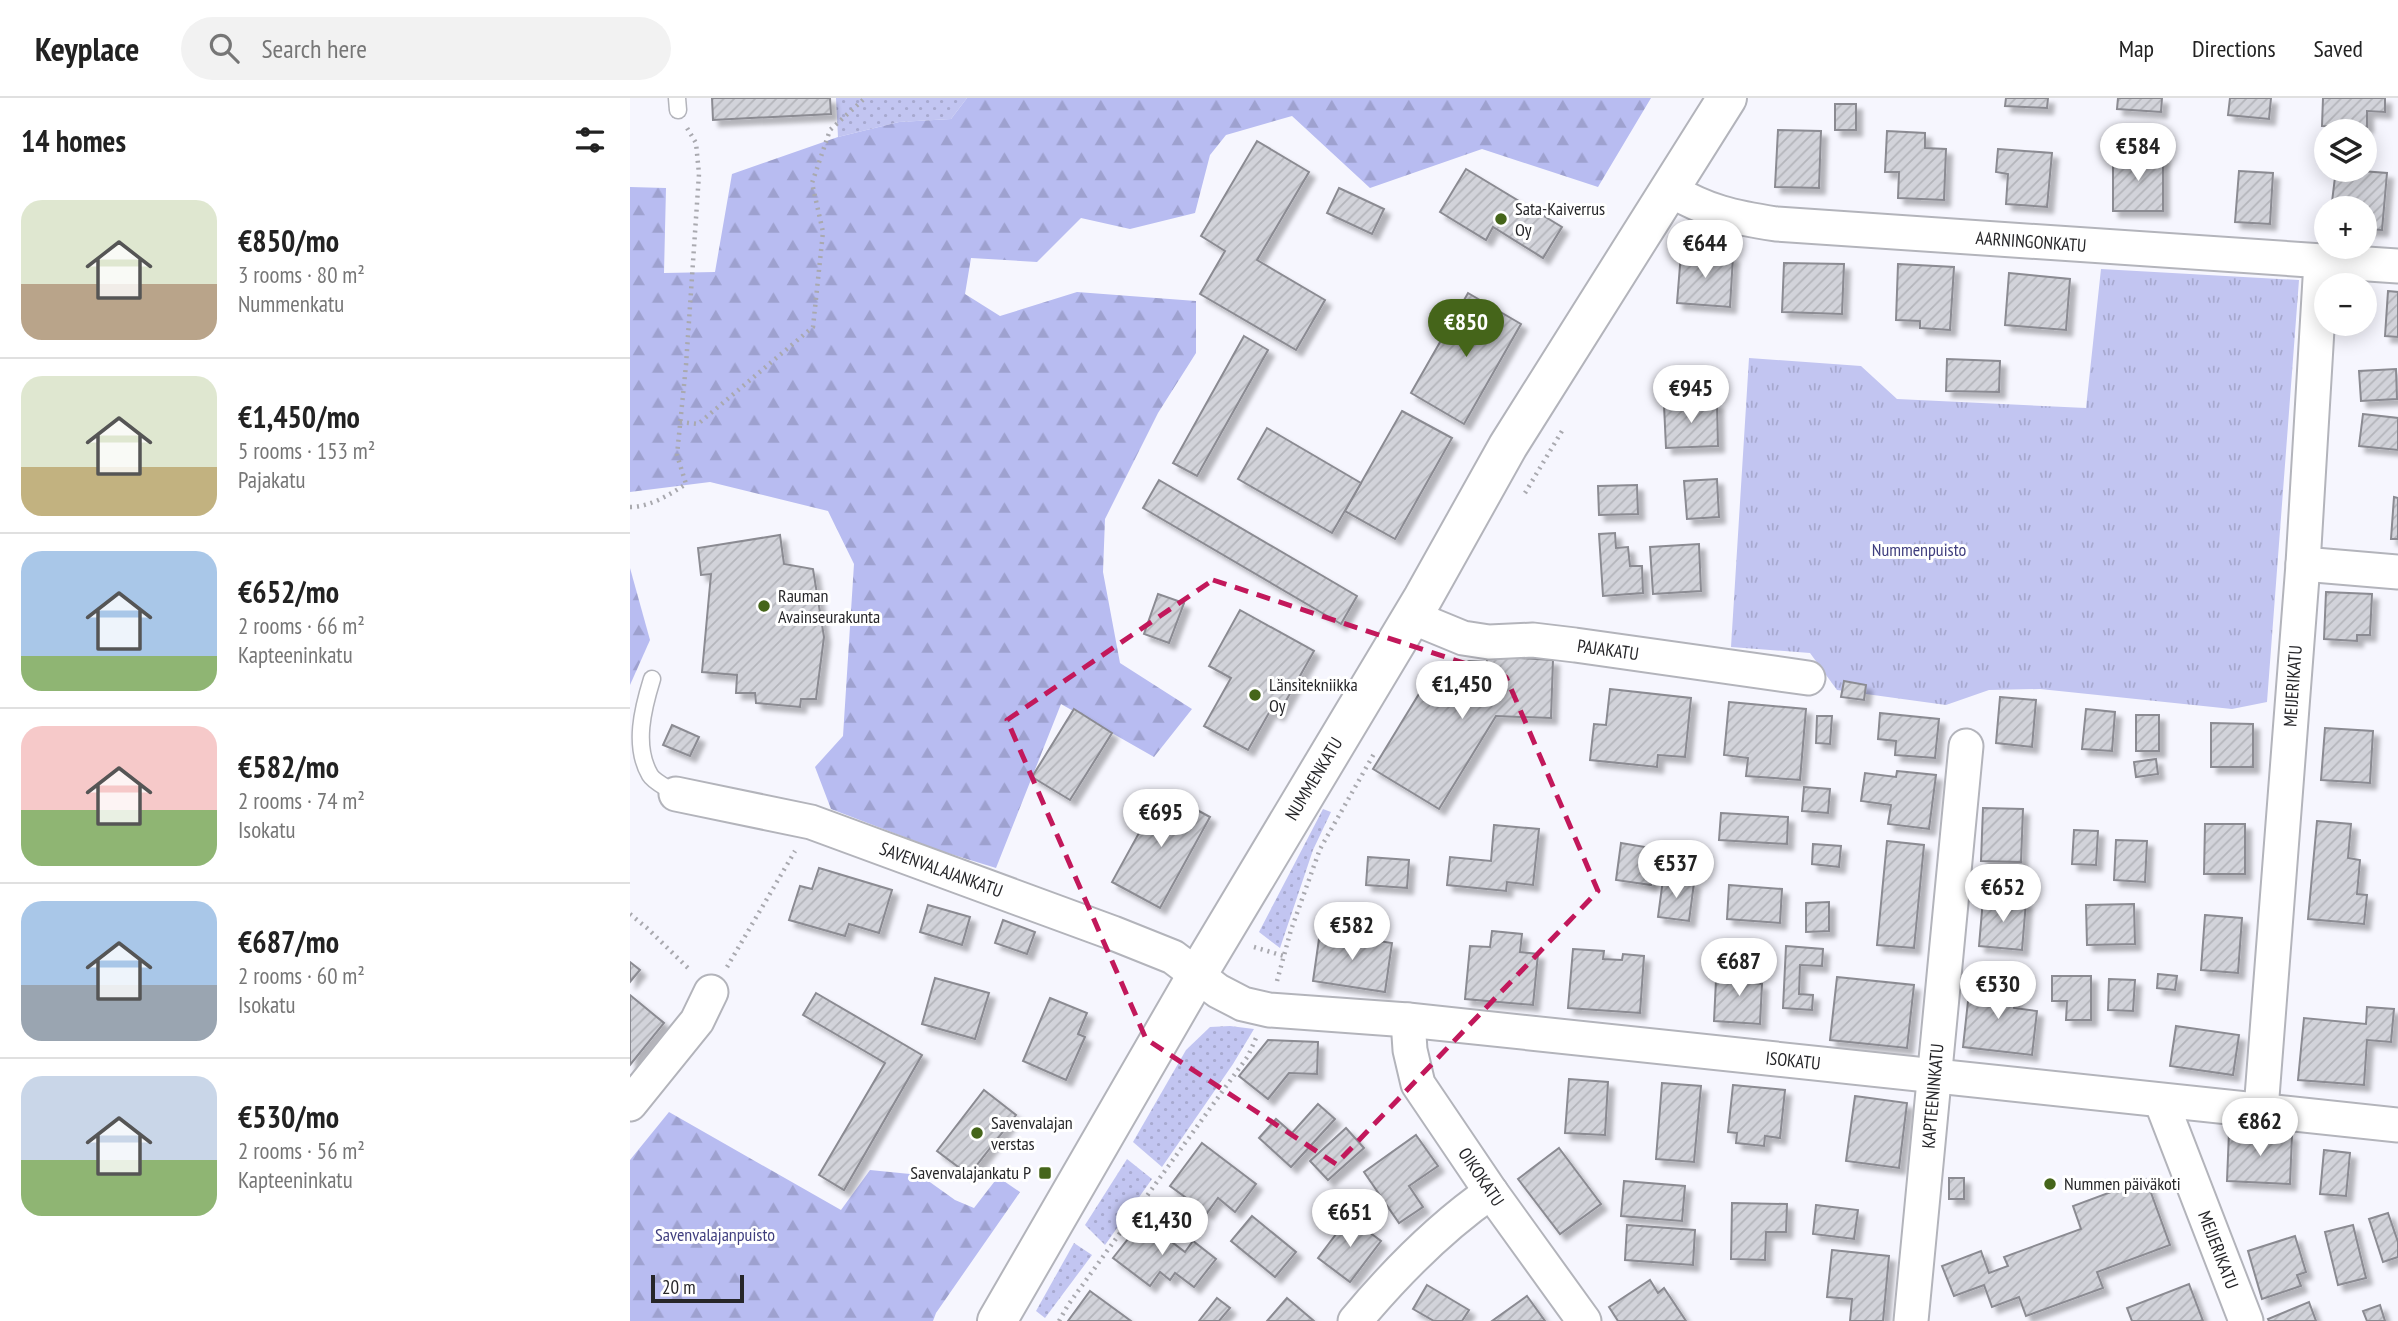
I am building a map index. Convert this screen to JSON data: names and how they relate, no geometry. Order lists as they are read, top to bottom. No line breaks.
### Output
{"streets":{"main road":["NUMMENKATU"],"street":["AARNINGONKATU","PAJAKATU","MEIJERIKATU","SAVENVALAJANKATU","ISOKATU","KAPTEENINKATU","OIKOKATU"]},"crossings":[["AARNINGONKATU","MEIJERIKATU"],["AARNINGONKATU","NUMMENKATU"],["PAJAKATU","NUMMENKATU"],["MEIJERIKATU","ISOKATU"],["NUMMENKATU","SAVENVALAJANKATU"],["NUMMENKATU","ISOKATU"],["SAVENVALAJANKATU","ISOKATU"],["ISOKATU","KAPTEENINKATU"],["ISOKATU","OIKOKATU"]],"parks":["Nummenpuisto","Savenvalajanpuisto"],"places":{"other":["Sata-Kaiverrus Oy","Rauman Avainseurakunta","Länsitekniikka Oy","Savenvalajan verstas","Nummen päiväkoti"],"transit":["Savenvalajankatu P"]},"scale_bar":"20 m","page":{"header":"Keyplace","search":"Search here","nav":["Map","Directions","Saved"],"heading":"14 homes","map_buttons":["+","−"],"price":["€584","€644","€850","€945","€1,450","€695","€537","€652","€582","€687","€530","€862","€651","€1,430"],"list":[{"name":"€850/mo","note":"3 rooms · 80 m² · Nummenkatu"},{"name":"€1,450/mo","note":"5 rooms · 153 m² · Pajakatu"},{"name":"€652/mo","note":"2 rooms · 66 m² · Kapteeninkatu"},{"name":"€582/mo","note":"2 rooms · 74 m² · Isokatu"},{"name":"€687/mo","note":"2 rooms · 60 m² · Isokatu"},{"name":"€530/mo","note":"2 rooms · 56 m² · Kapteeninkatu"}],"scale":"20 m"}}
